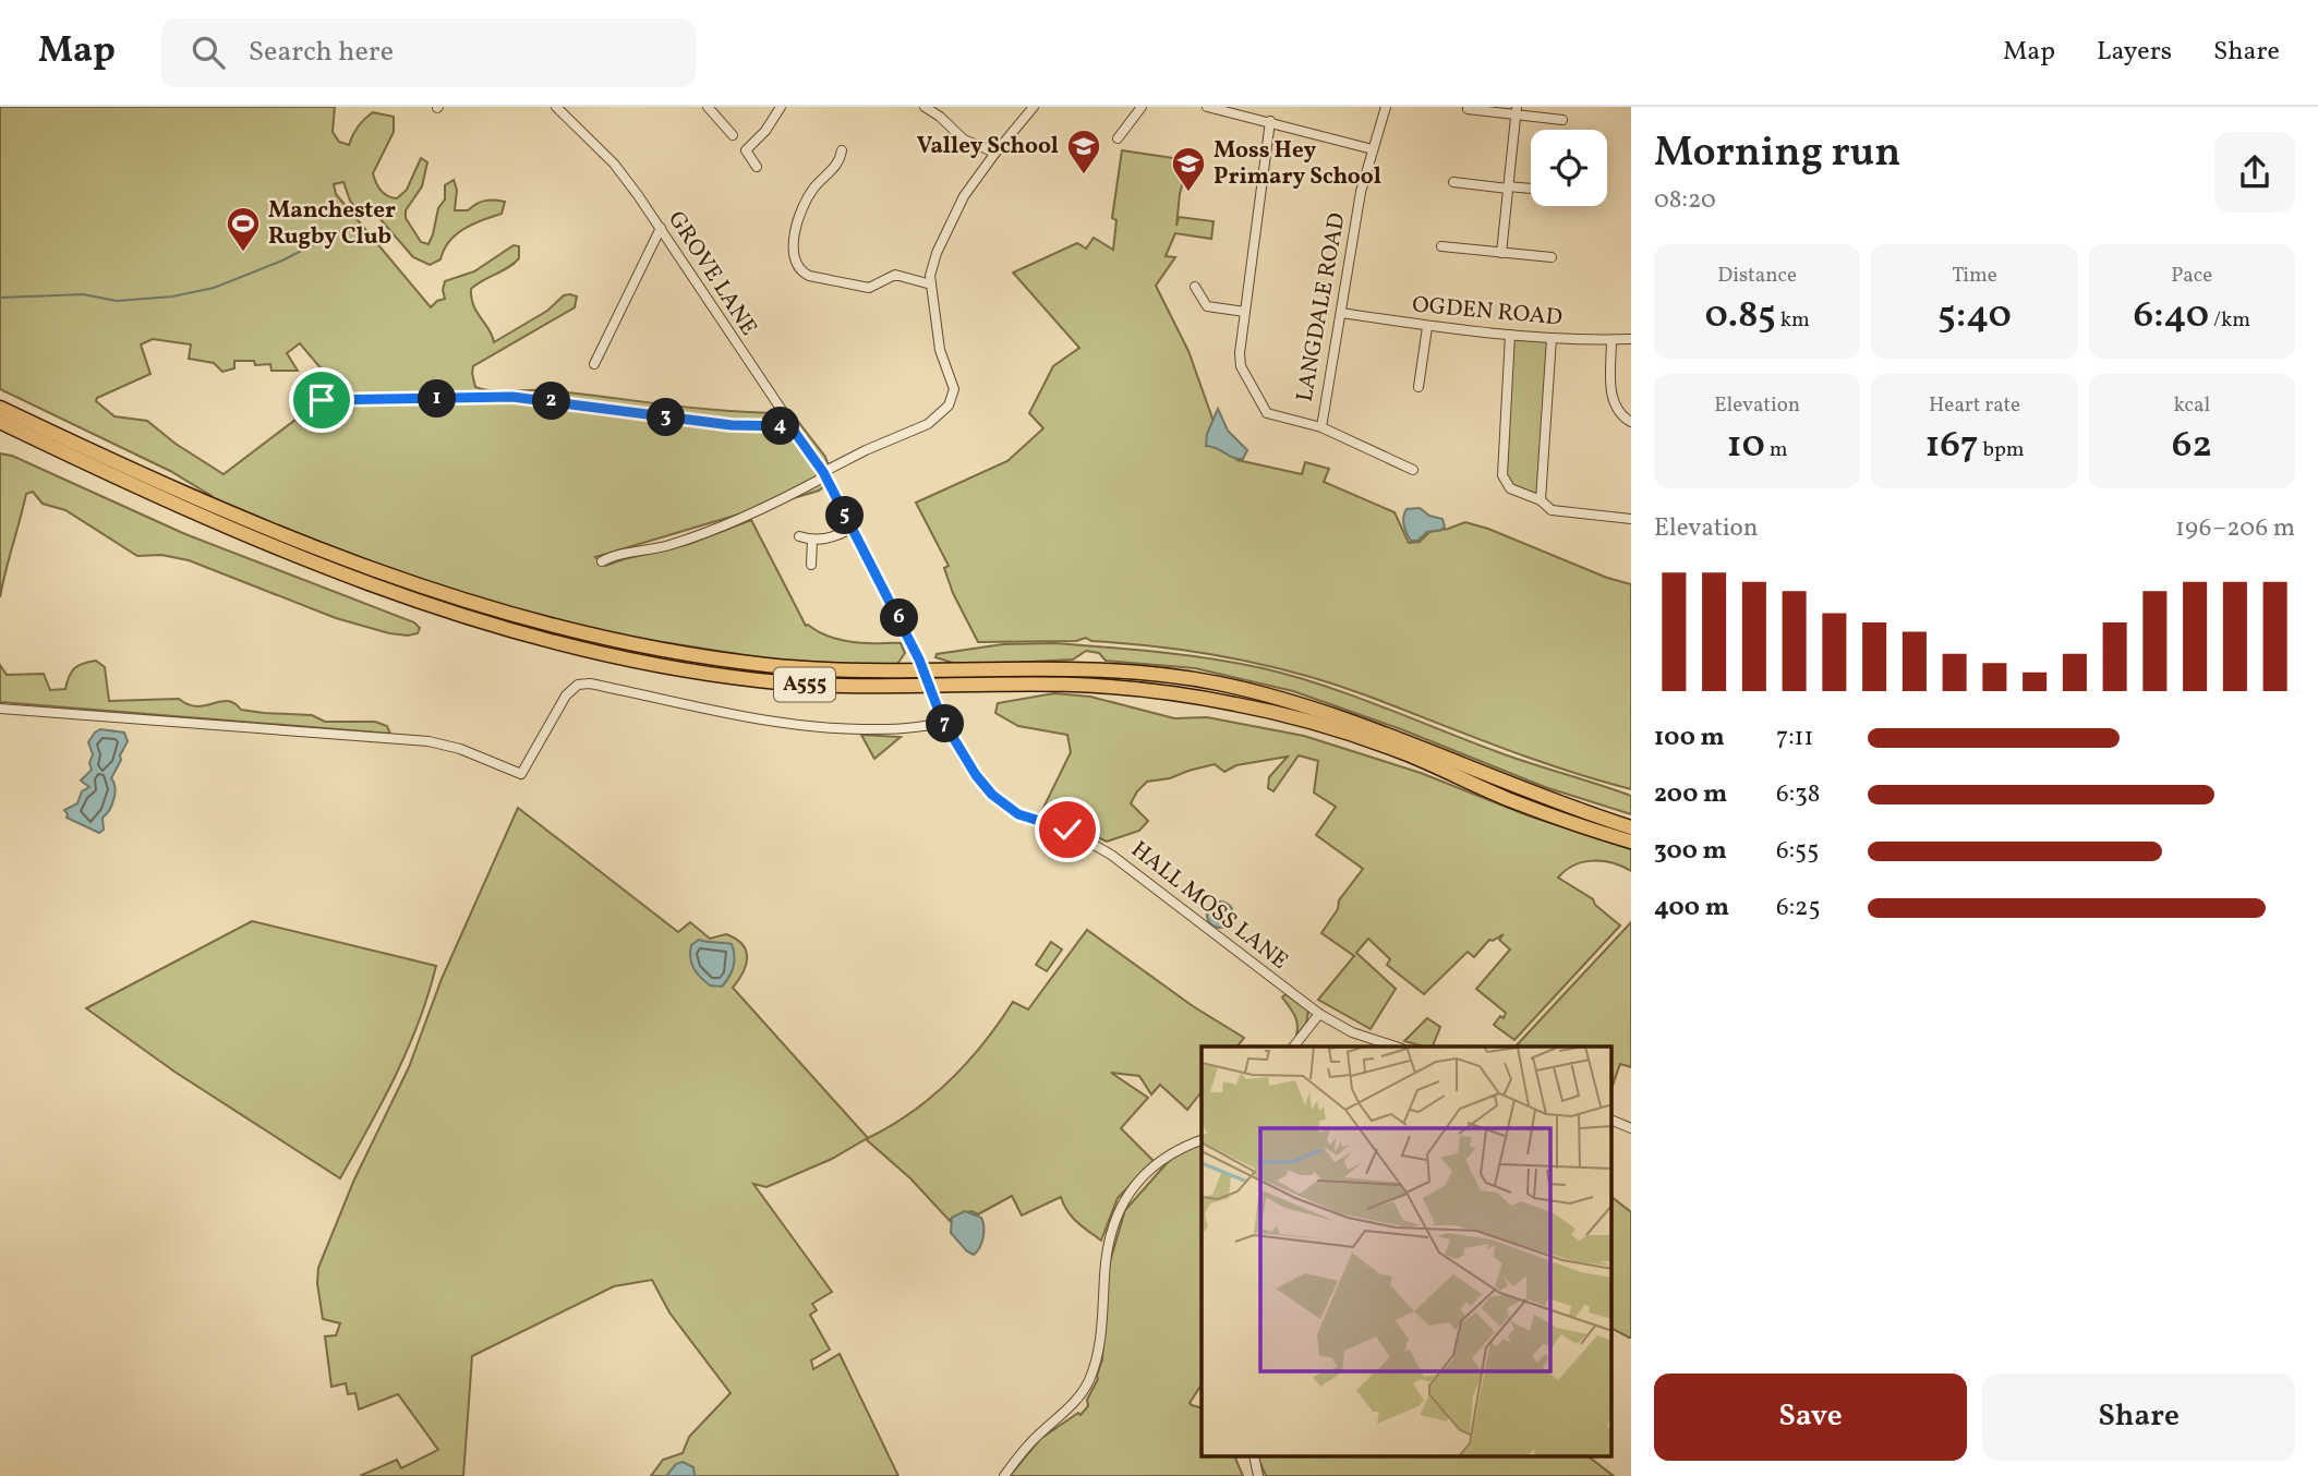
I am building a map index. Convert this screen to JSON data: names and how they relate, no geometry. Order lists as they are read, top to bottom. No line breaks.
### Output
{"streets":{"highway":["A555"],"street":["GROVE LANE","LANGDALE ROAD","OGDEN ROAD","HALL MOSS LANE"]},"crossings":[["GROVE LANE","HALL MOSS LANE"],["LANGDALE ROAD","OGDEN ROAD"]],"places":{"school or university":["Valley School","Moss Hey Primary School"],"sports":["Manchester Rugby Club"]},"page":{"header":"Map","search":"Search here","nav":["Map","Layers","Share"],"heading":["Morning run","08:20"],"stats":[["Distance","0.85 km"],["Time","5:40"],["Pace","6:40 /km"],["Elevation","10 m"],["Heart rate","167 bpm"],["kcal","62"]],"pins":["1","2","3","4","5","6","7"],"chart":["Elevation","196–206 m"],"list":[{"name":"100 m","note":"7:11"},{"name":"200 m","note":"6:38"},{"name":"300 m","note":"6:55"},{"name":"400 m","note":"6:25"}],"buttons":["Save","Share"]}}
